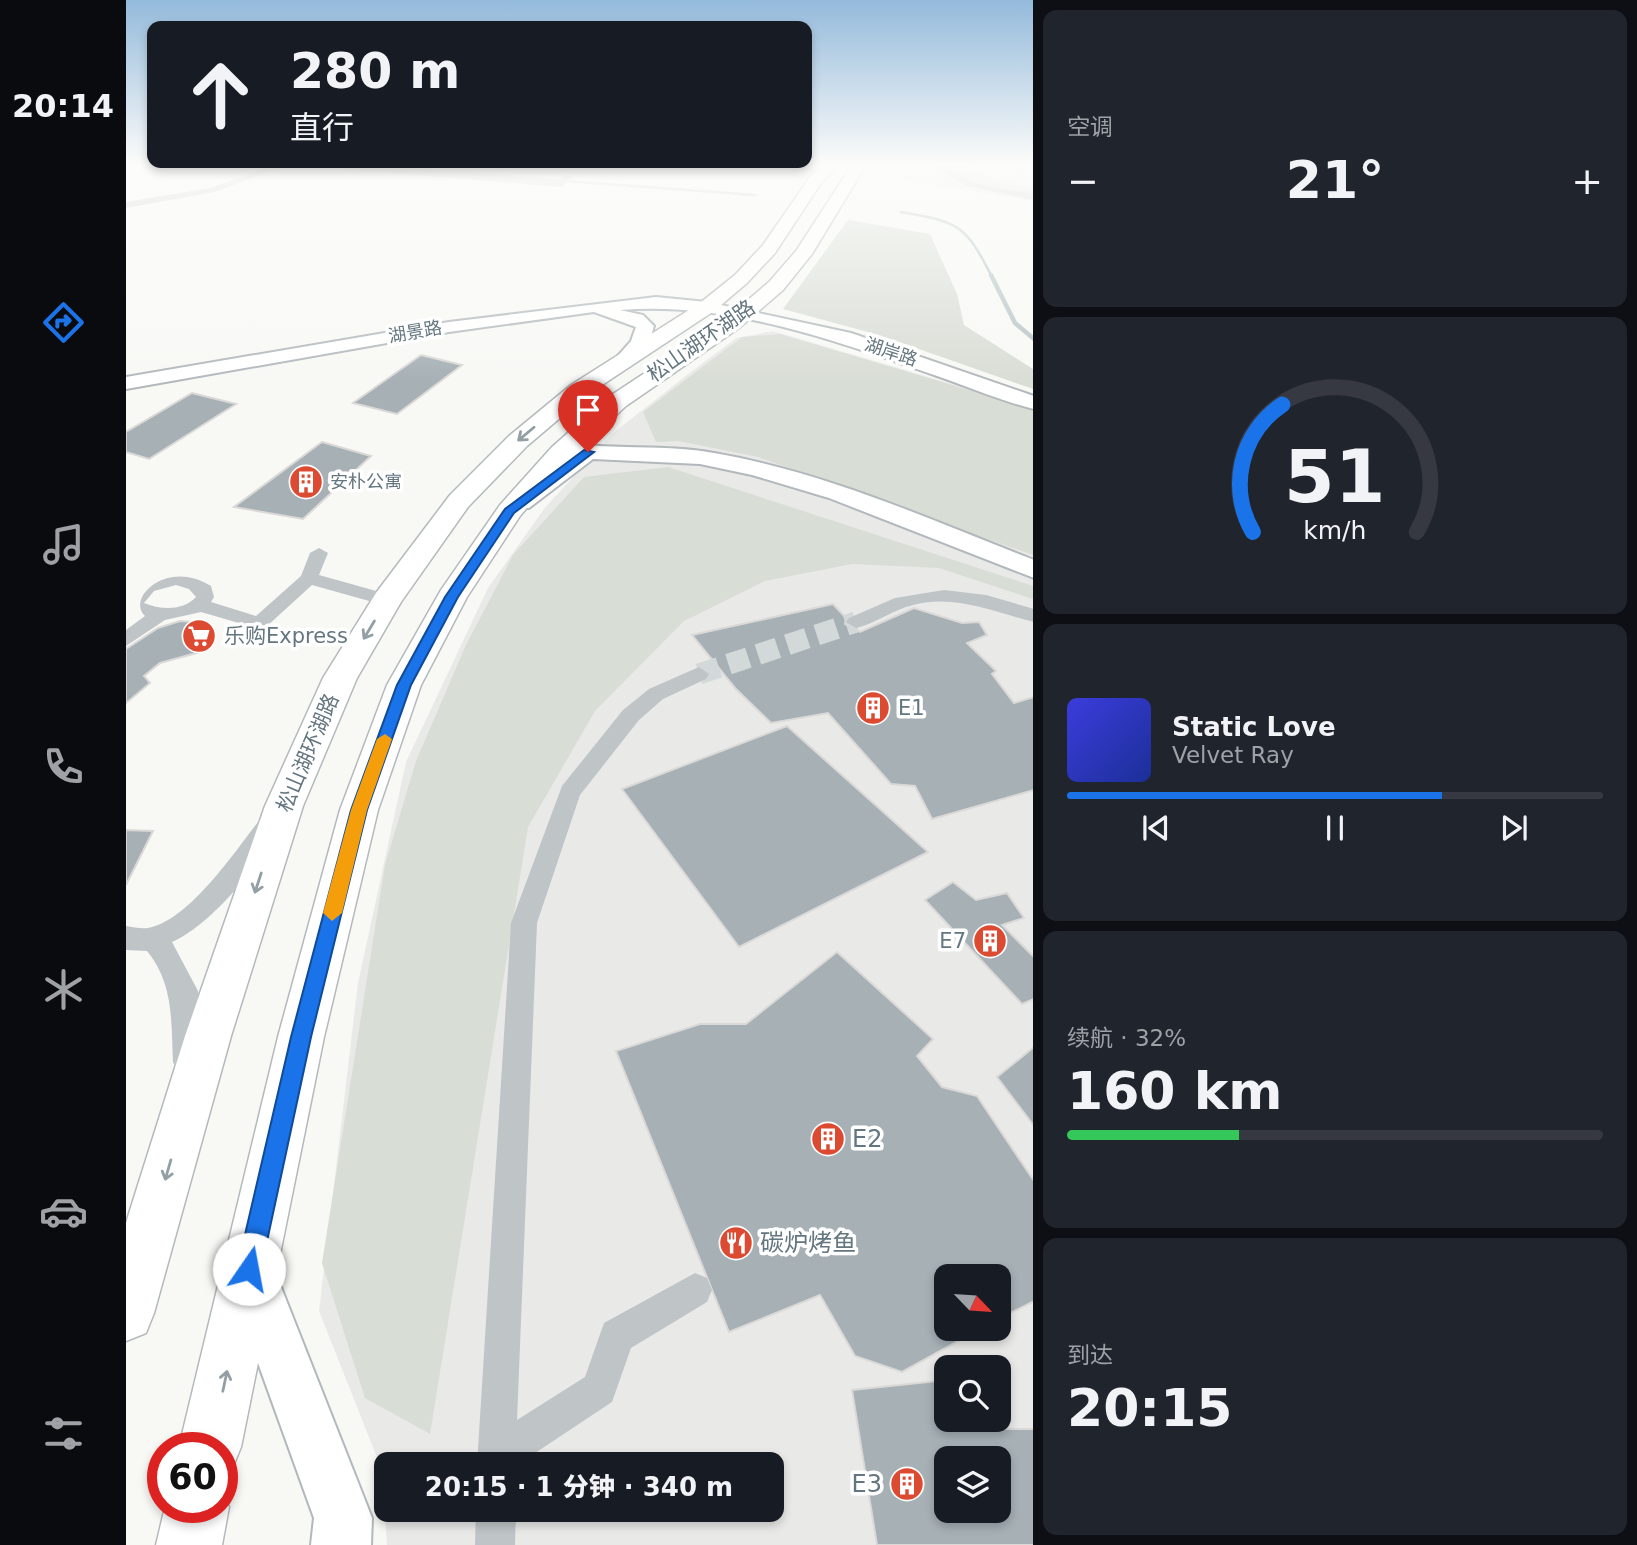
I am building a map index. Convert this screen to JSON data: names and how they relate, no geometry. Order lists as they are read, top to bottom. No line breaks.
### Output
{"streets":{"main road":["湖景路","松山湖环湖路","湖岸路"]},"crossings":[["湖景路","松山湖环湖路"],["湖景路","湖岸路"],["松山湖环湖路","湖岸路"]],"places":{"building":["安朴公寓","E1","E7","E2","E3"],"supermarket":["乐购Express"],"restaurant":["碳炉烤鱼"]},"north":"bottom right","page":{"tabs":"20:14","tile":["空调",["续航 · 32%","160 km"],["到达","20:15"]],"turn":["280 m","直行"],"heat":["−","21°","+"],"song":["Static Love","Velvet Ray"],"limit":"60","trip":"20:15 · 1 分钟 · 340 m","gauge":["51","km/h"]}}
